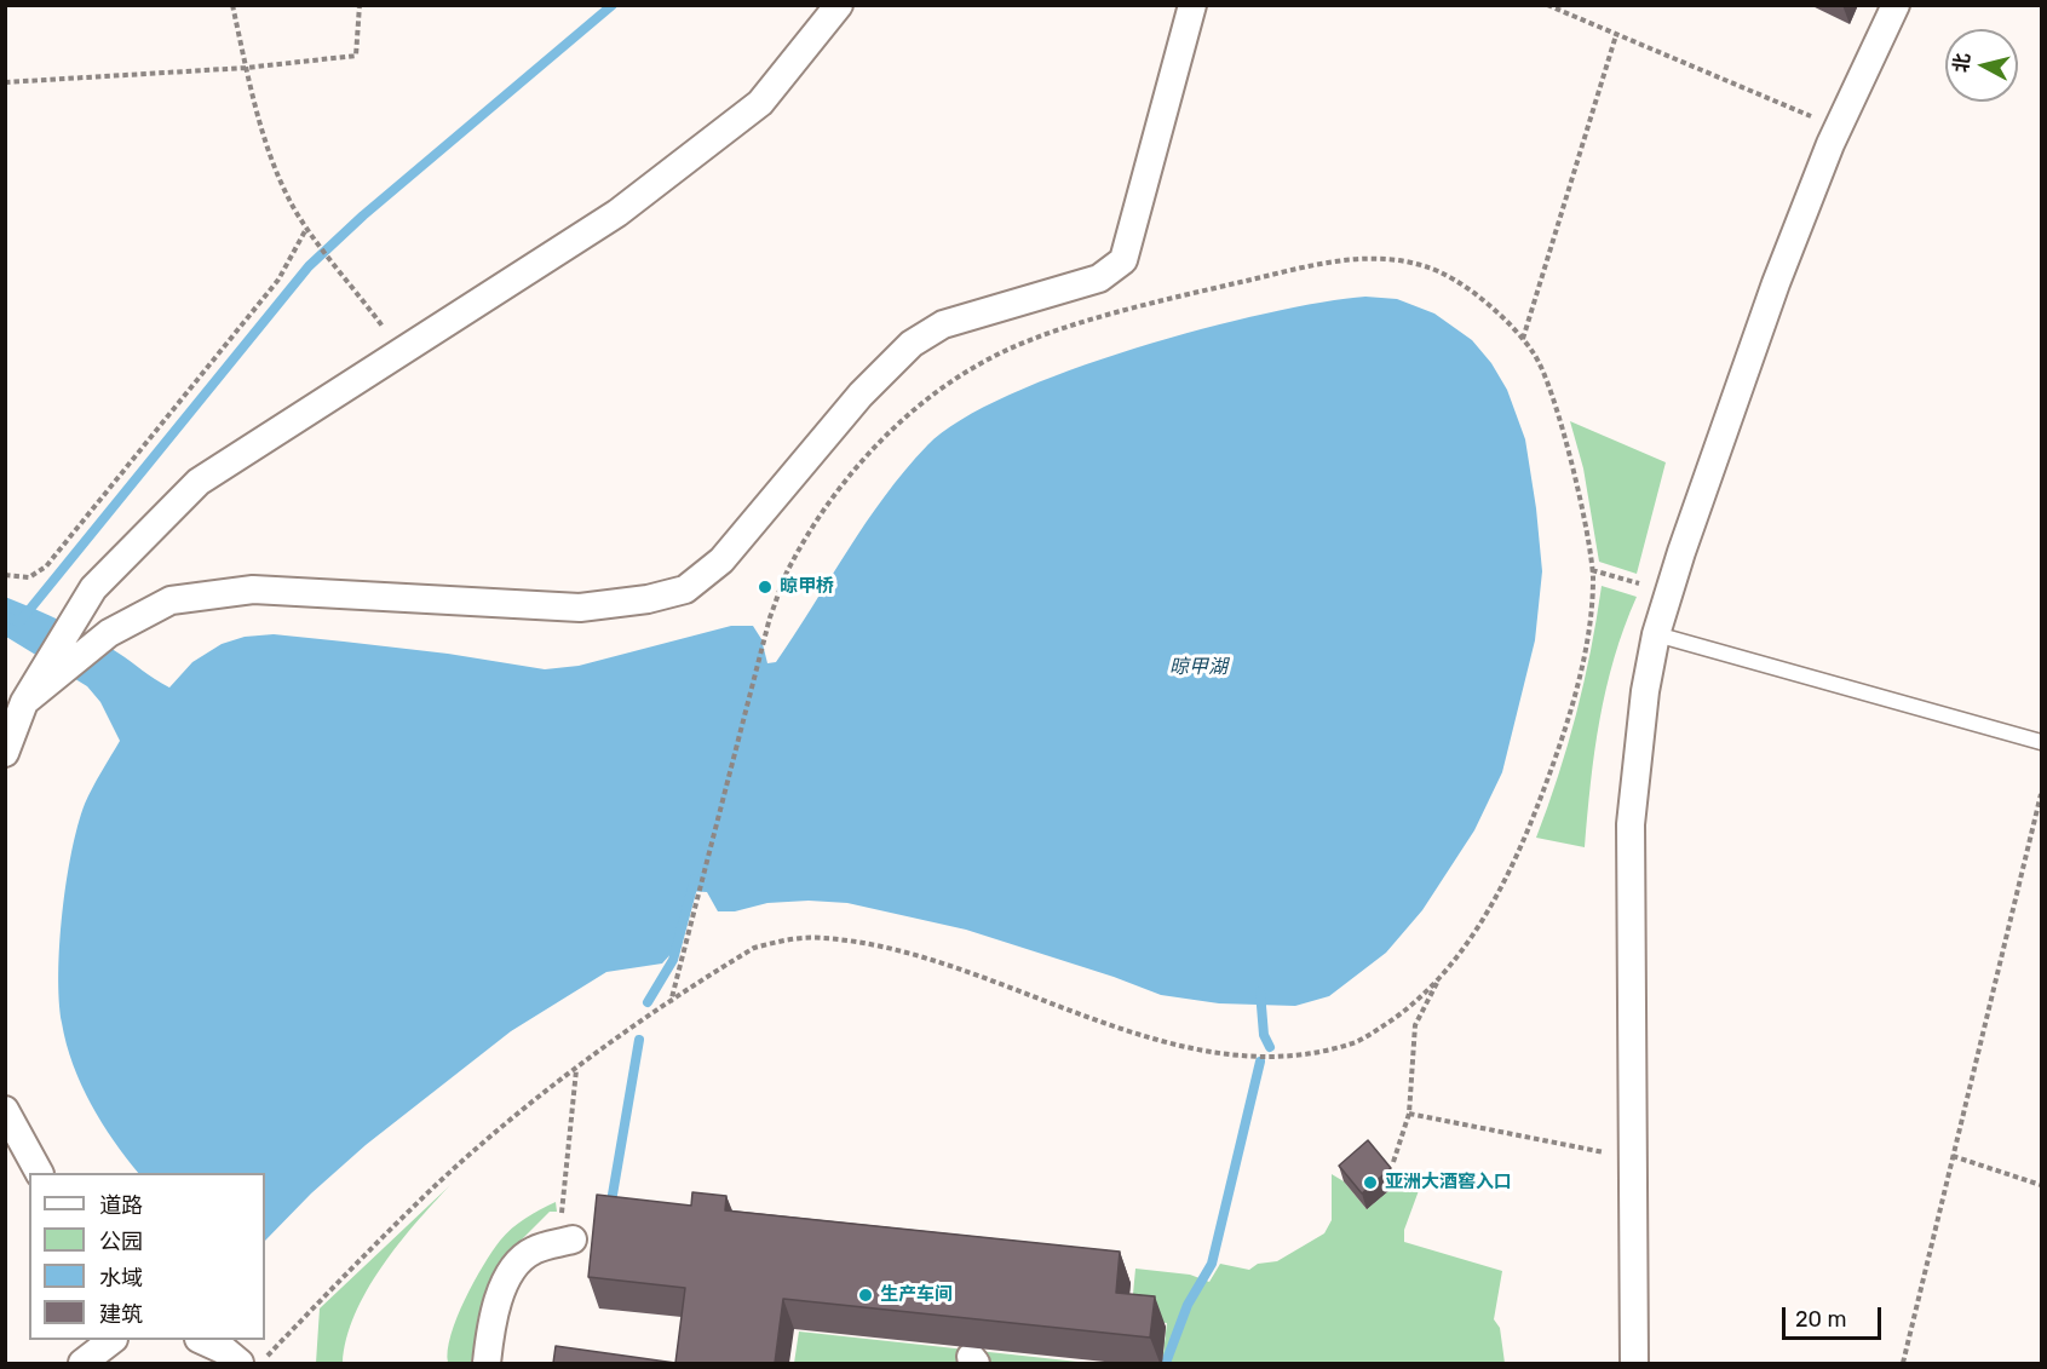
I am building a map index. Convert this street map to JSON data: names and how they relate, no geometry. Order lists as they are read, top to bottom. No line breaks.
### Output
{"water":["晾甲湖"],"places":["晾甲桥","亚洲大酒窖入口","生产车间"],"legend":["道路","公园","水域","建筑"],"scale_bar":"20 m","north":"left"}
